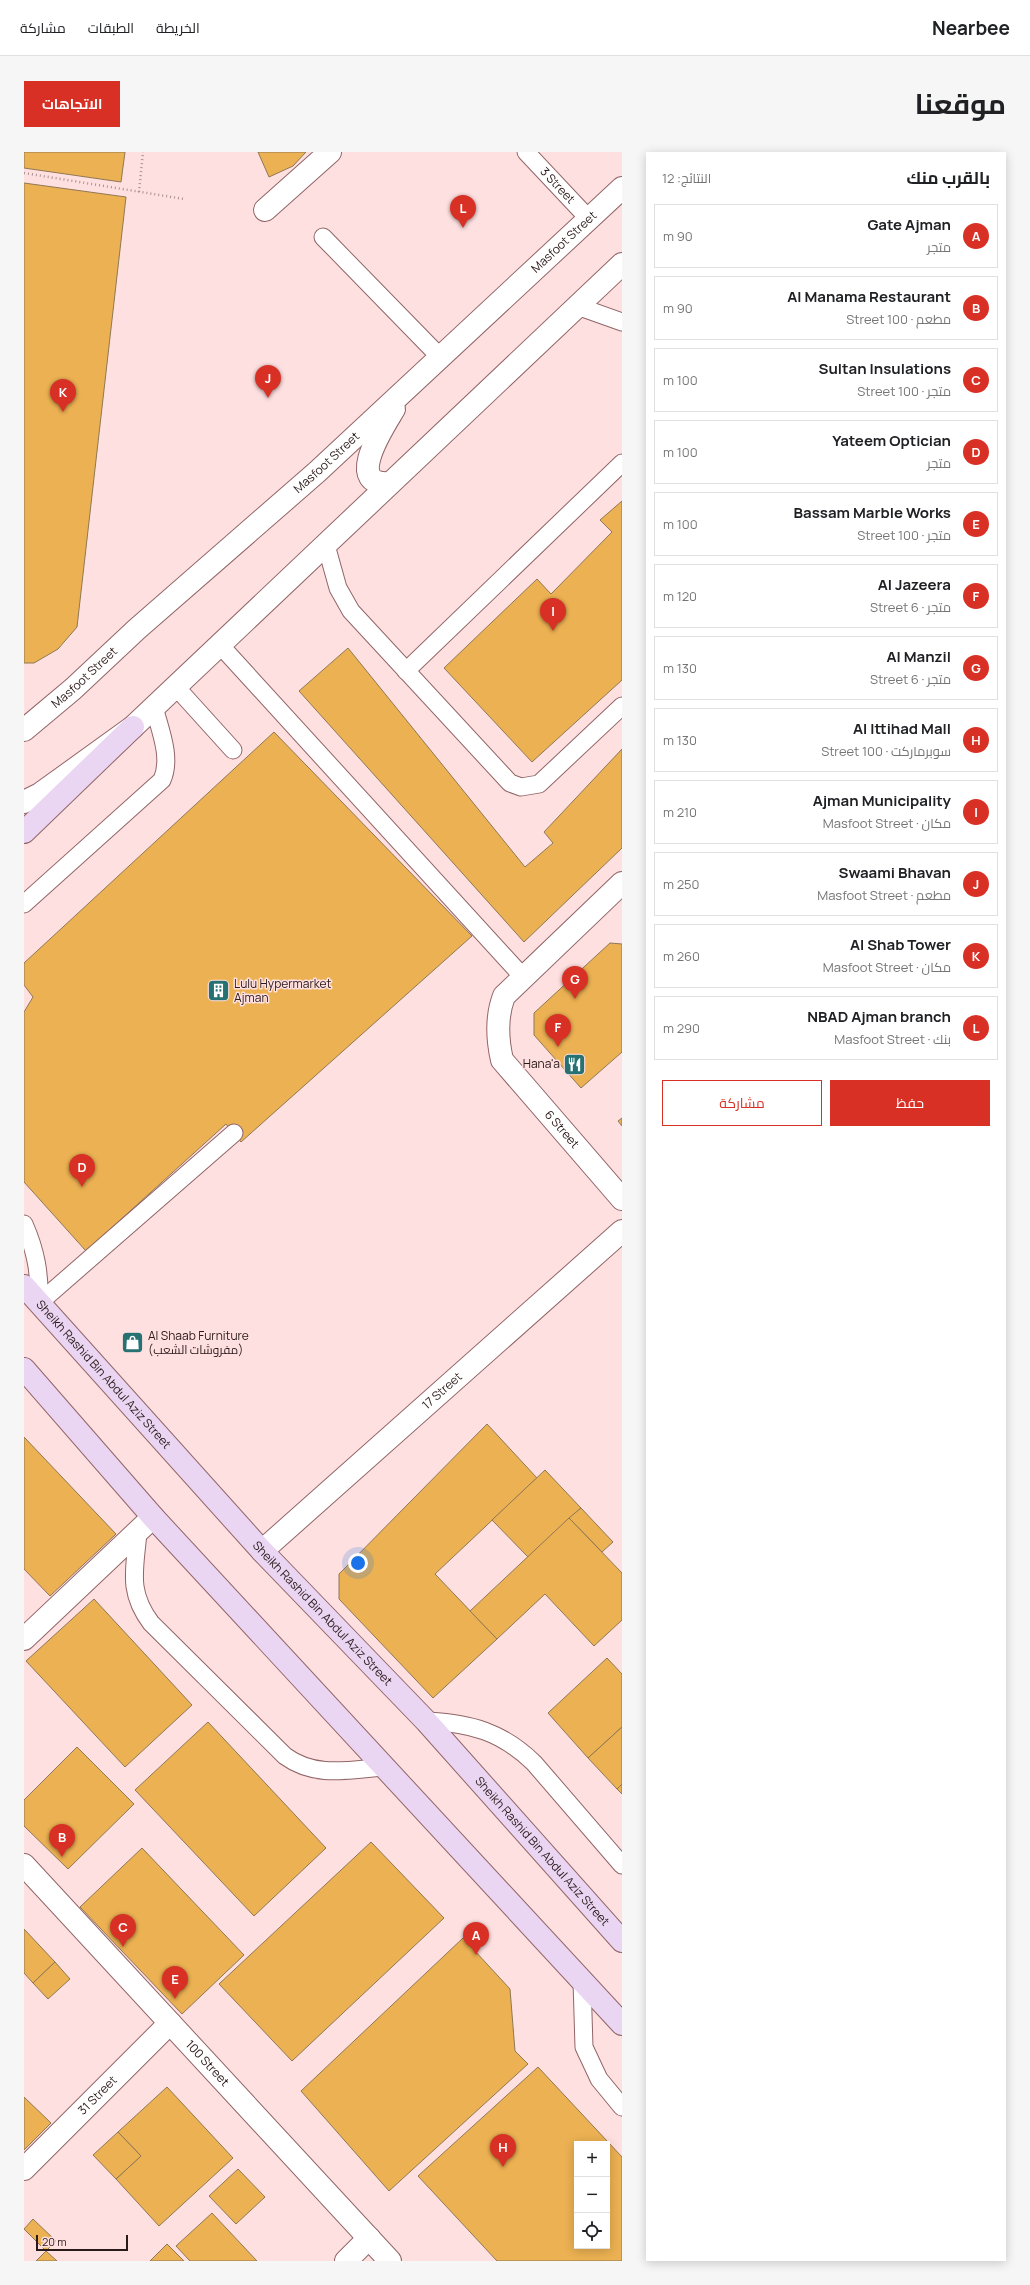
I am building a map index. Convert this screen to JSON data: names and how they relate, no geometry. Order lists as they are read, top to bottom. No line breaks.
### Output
{"streets":{"main road":["Sheikh Rashid Bin Abdul Aziz Street"],"street":["Masfoot Street","6 Street","17 Street","100 Street","31 Street"],"lane":["3 Street"]},"crossings":[["3 Street","Masfoot Street"],["Sheikh Rashid Bin Abdul Aziz Street","17 Street"],["100 Street","31 Street"]],"places":{"building":["Lulu Hypermarket Ajman"],"restaurant":["Hana'a"],"shop":["Al Shaab Furniture (مفروشات الشعب)"]},"scale_bar":"20 m","page":{"header":"Nearbee","nav":["الخريطة","الطبقات","مشاركة"],"title":"موقعنا","buttons":["الاتجاهات",["حفظ","مشاركة"]],"heading":["بالقرب منك","النتائج: 12"],"pins":["L","J","K","I","G","F","D","B","C","A","E","H"],"list":[{"mark":"A","name":"Gate Ajman","note":"متجر","value":"90 m"},{"mark":"B","name":"Al Manama Restaurant","note":"مطعم · 100 Street","value":"90 m"},{"mark":"C","name":"Sultan Insulations","note":"متجر · 100 Street","value":"100 m"},{"mark":"D","name":"Yateem Optician","note":"متجر","value":"100 m"},{"mark":"E","name":"Bassam Marble Works","note":"متجر · 100 Street","value":"100 m"},{"mark":"F","name":"Al Jazeera","note":"متجر · 6 Street","value":"120 m"},{"mark":"G","name":"Al Manzil","note":"متجر · 6 Street","value":"130 m"},{"mark":"H","name":"Al Ittihad Mall","note":"سوبرماركت · 100 Street","value":"130 m"},{"mark":"I","name":"Ajman Municipality","note":"مكان · Masfoot Street","value":"210 m"},{"mark":"J","name":"Swaami Bhavan","note":"مطعم · Masfoot Street","value":"250 m"},{"mark":"K","name":"Al Shab Tower","note":"مكان · Masfoot Street","value":"260 m"},{"mark":"L","name":"NBAD Ajman branch","note":"بنك · Masfoot Street","value":"290 m"}],"map_buttons":["+","−"],"scale":"20 m"}}
